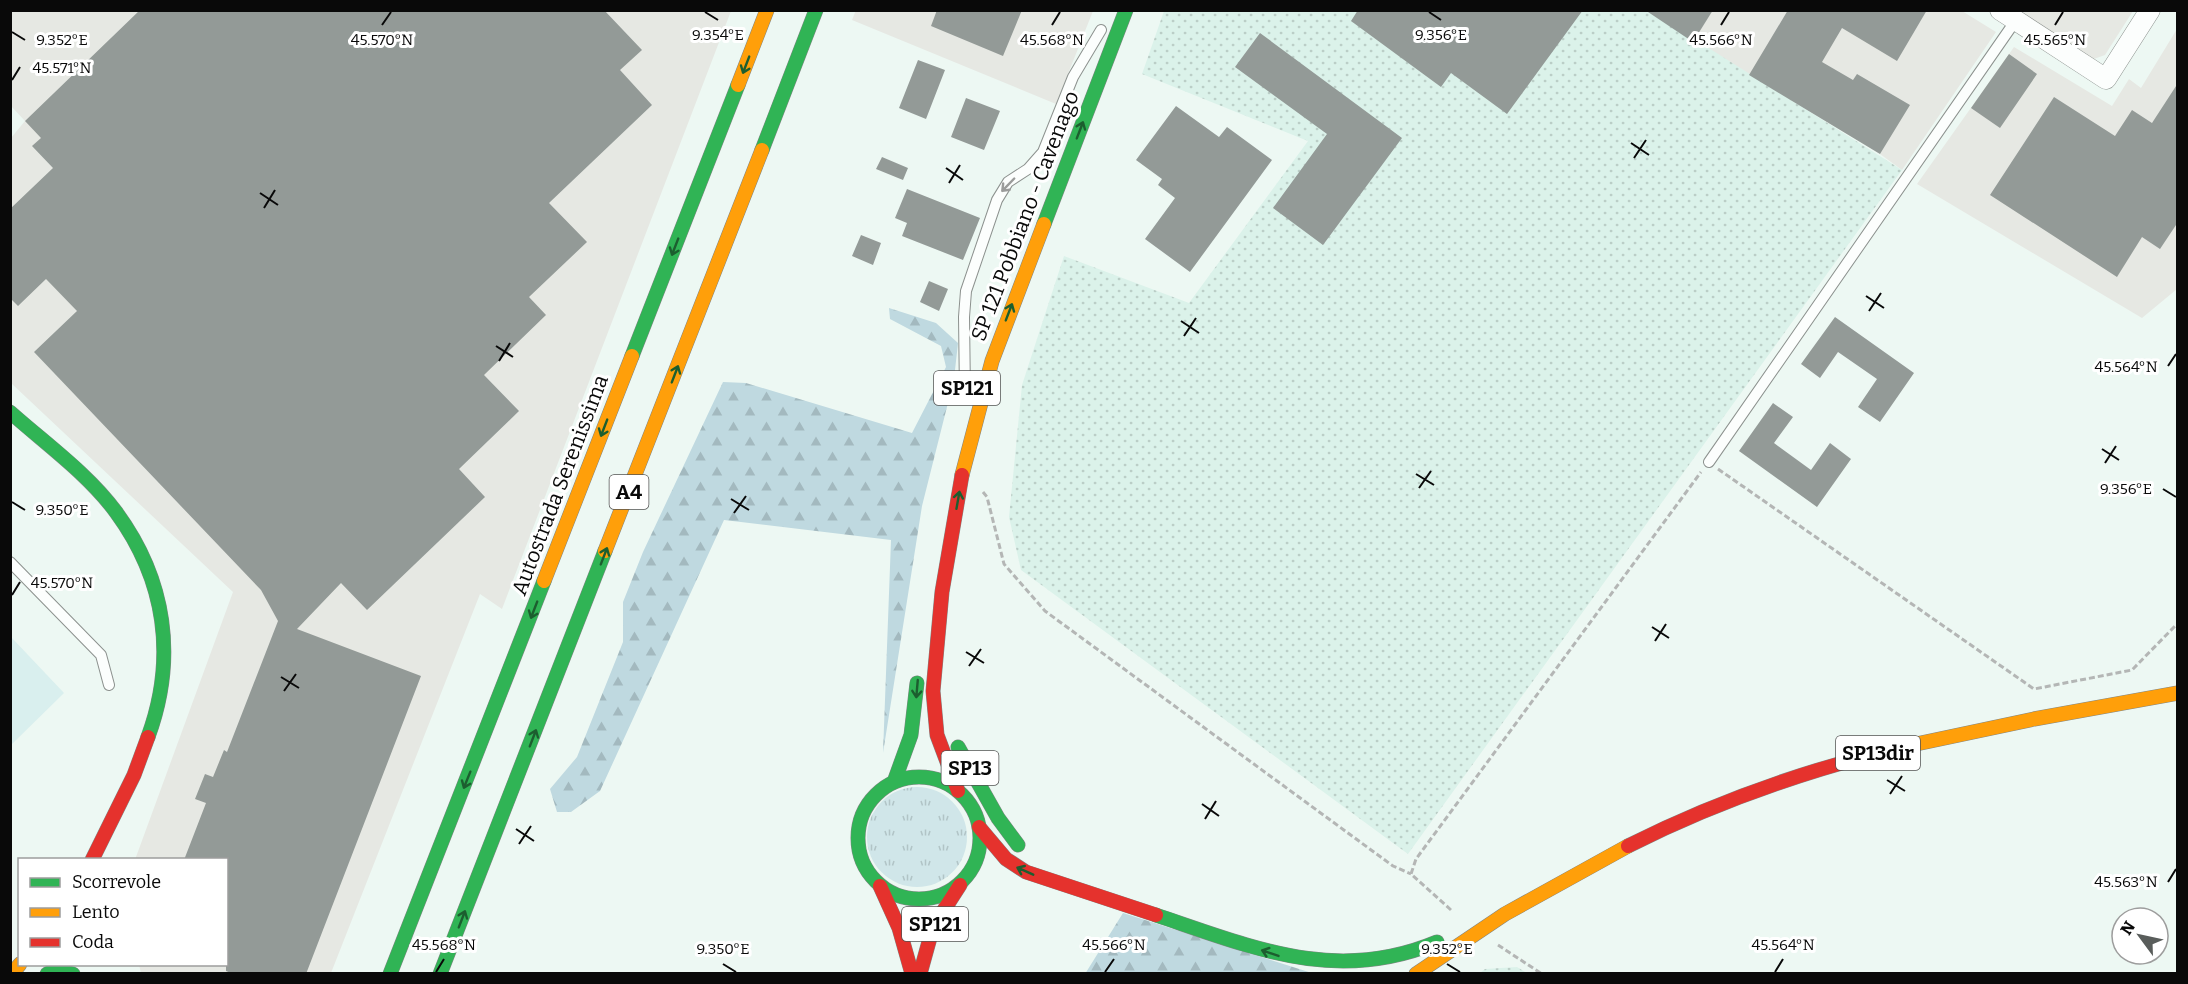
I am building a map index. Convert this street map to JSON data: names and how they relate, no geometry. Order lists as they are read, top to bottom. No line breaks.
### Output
{"streets":{"main road":["SP 121 Pobbiano - Cavenago","SP121","Autostrada Serenissima","A4","SP13dir","SP13"]},"crossings":[["SP 121 Pobbiano - Cavenago","SP121"],["SP 121 Pobbiano - Cavenago","SP13"],["SP121","SP13"],["SP13dir","SP13"]],"legend":["Scorrevole","Lento","Coda"],"north":"top left","coordinates":["9.354°E","9.356°E","45.570°N","45.568°N","45.566°N","45.565°N","9.352°E","45.571°N","45.564°N","9.350°E","45.563°N"]}
